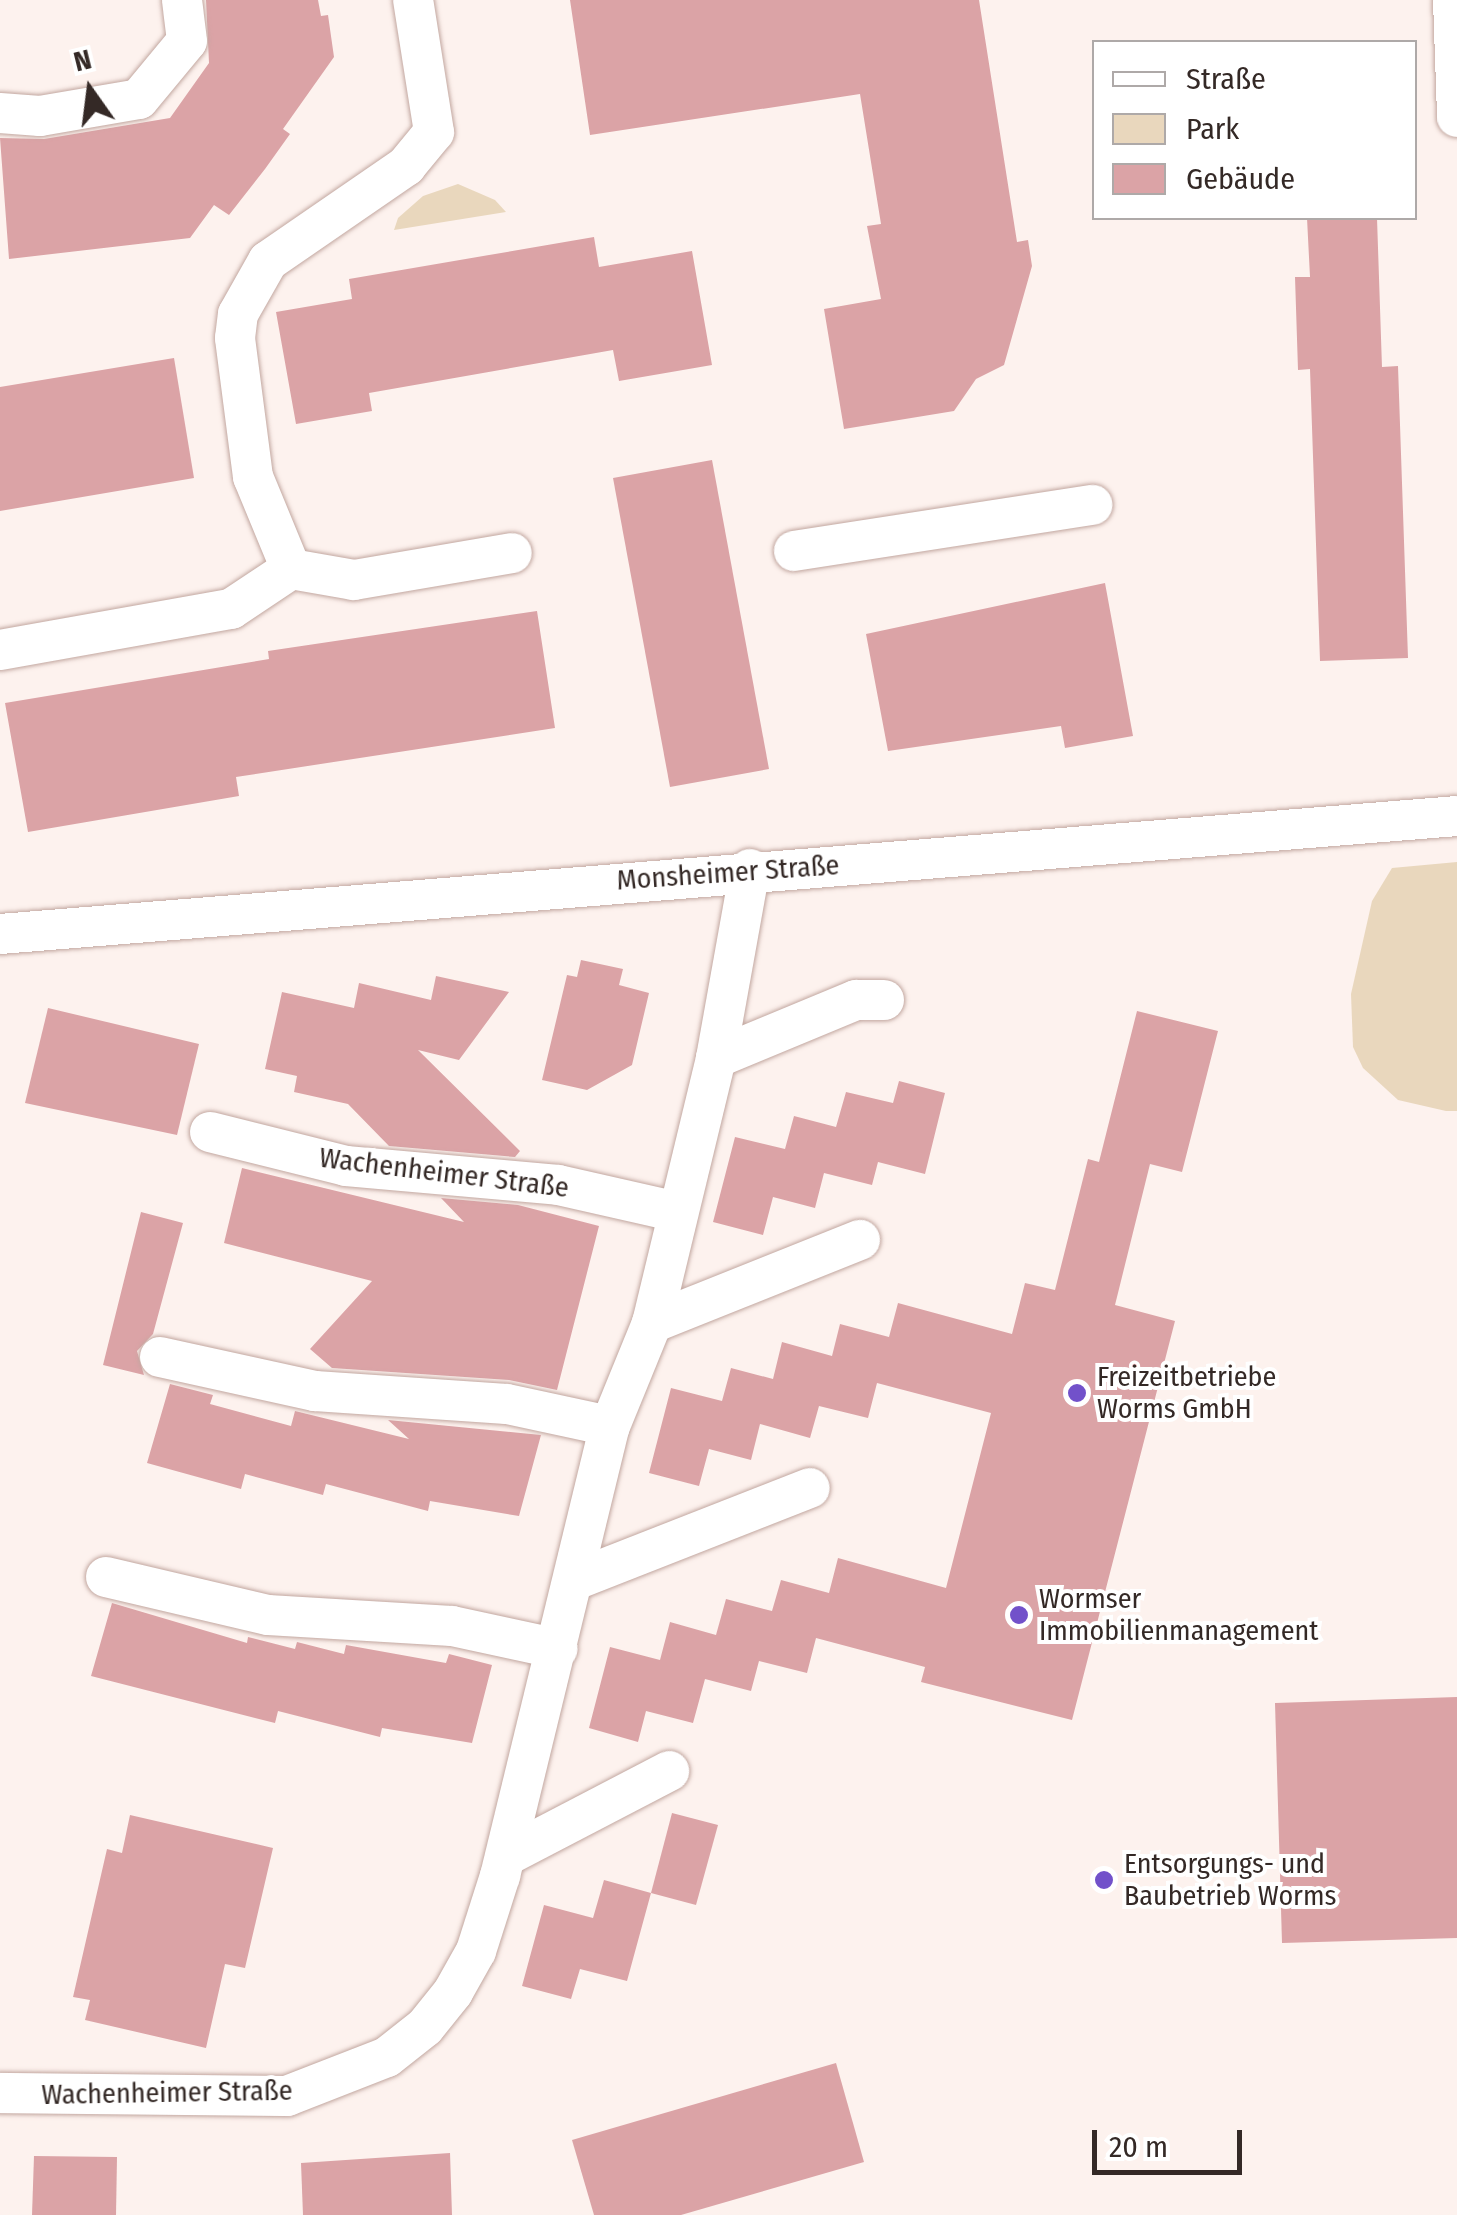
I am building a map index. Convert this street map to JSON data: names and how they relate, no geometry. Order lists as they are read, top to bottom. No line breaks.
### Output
{"streets":{"street":["Monsheimer Straße","Wachenheimer Straße"]},"crossings":[["Monsheimer Straße","Wachenheimer Straße"]],"places":["Freizeitbetriebe Worms GmbH","Wormser Immobilienmanagement","Entsorgungs- und Baubetrieb Worms"],"legend":["Straße","Park","Gebäude"],"scale_bar":"20 m","north":"top"}
